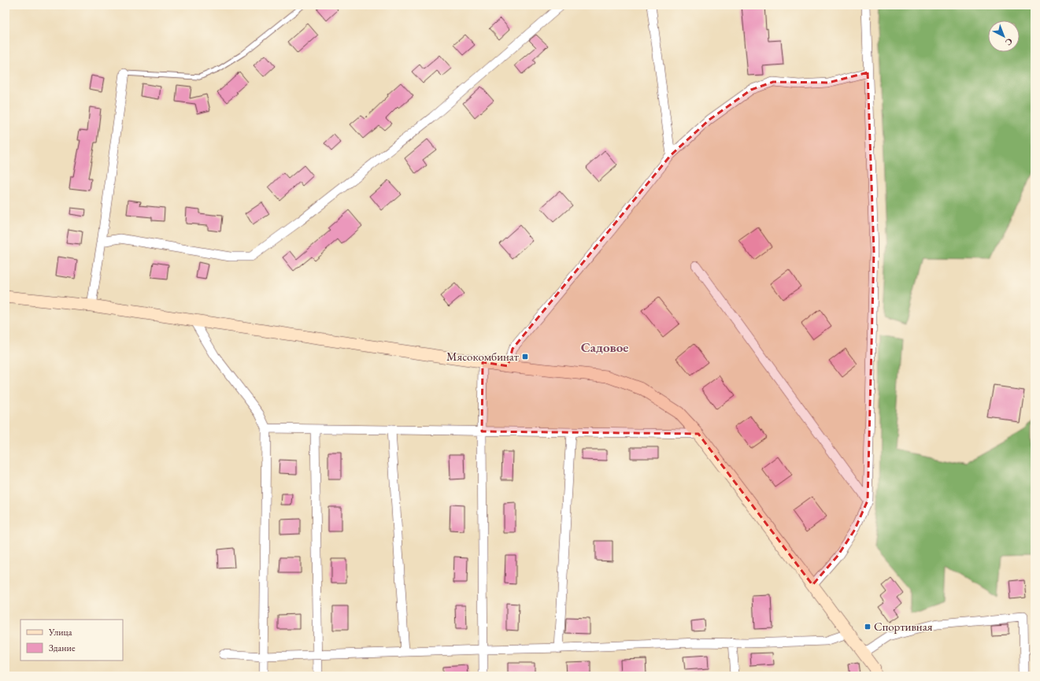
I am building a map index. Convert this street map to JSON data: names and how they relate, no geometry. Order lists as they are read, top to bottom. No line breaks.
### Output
{"districts":["Садовое"],"places":{"transit":["Мясокомбинат","Спортивная"]},"legend":["Улица","Здание"],"north":"bottom right"}
